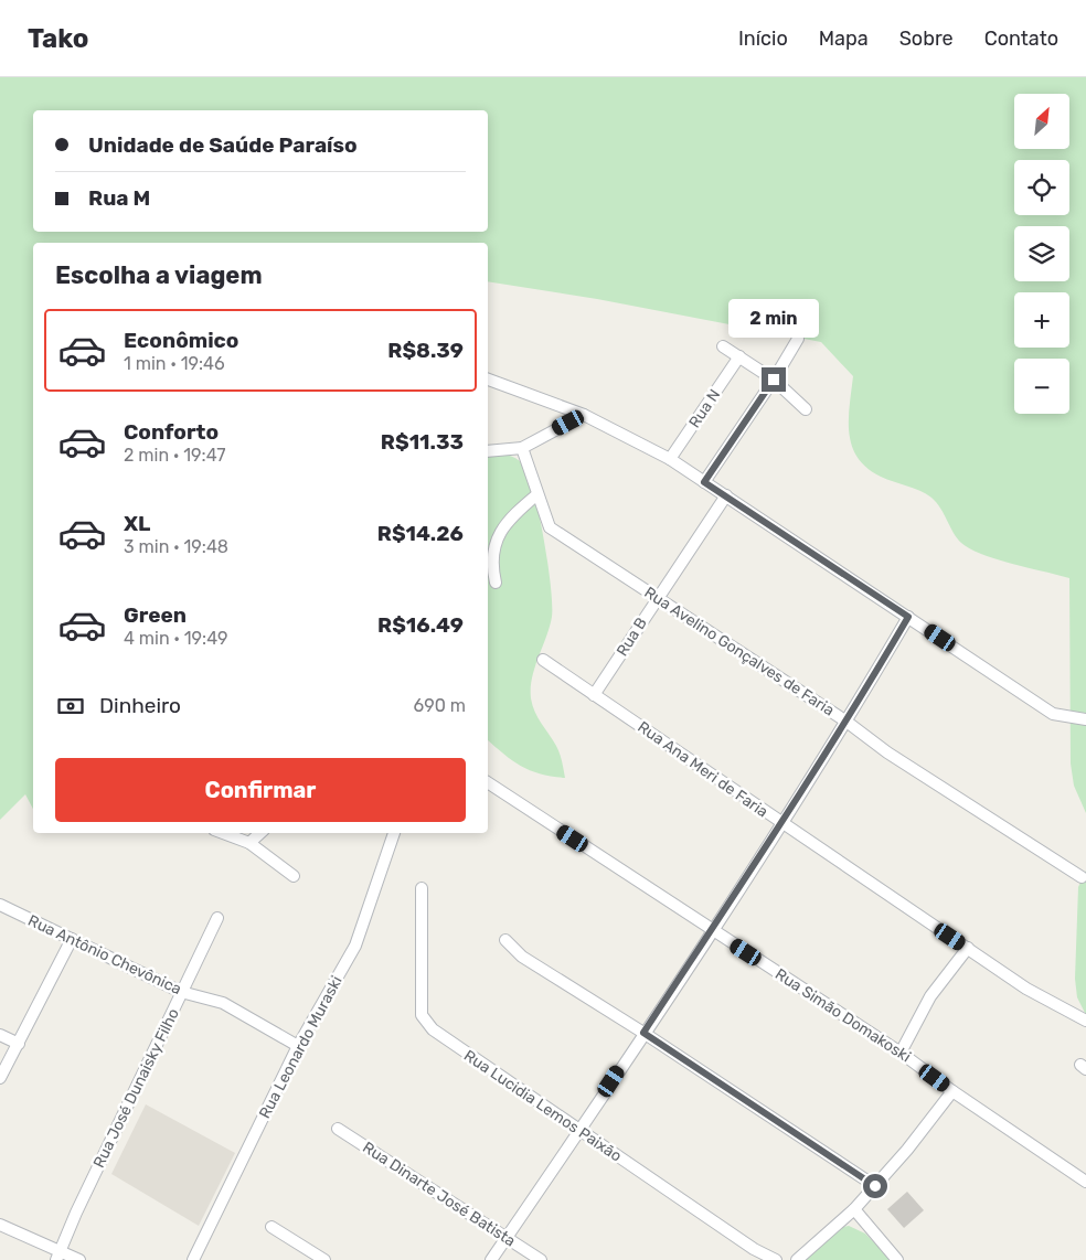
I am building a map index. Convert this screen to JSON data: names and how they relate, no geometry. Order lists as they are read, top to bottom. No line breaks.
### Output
{"streets":{"street":["Rua N","Rua B","Rua Avelino Gonçalves de Faria","Rua Ana Meri de Faria","Rua Antônio Chevônica","Rua Simão Domakoski","Rua Leonardo Muraski","Rua José Dunaisky Filho","Rua Lucidia Lemos Paixão","Rua Dinarte José Batista"]},"crossings":[["Rua B","Rua Avelino Gonçalves de Faria"],["Rua B","Rua Ana Meri de Faria"],["Rua Antônio Chevônica","Rua Leonardo Muraski"],["Rua Antônio Chevônica","Rua José Dunaisky Filho"]],"north":"top right","page":{"header":"Tako","nav":["Início","Mapa","Sobre","Contato"],"map_buttons":["+","−"],"banner":["Unidade de Saúde Paraíso","Rua M"],"heading":"Escolha a viagem","bubble":"2 min","list":[{"name":"Econômico","note":"1 min · 19:46","value":"R$8.39"},{"name":"Conforto","note":"2 min · 19:47","value":"R$11.33"},{"name":"XL","note":"3 min · 19:48","value":"R$14.26"},{"name":"Green","note":"4 min · 19:49","value":"R$16.49"}],"pay":["Dinheiro","690 m"],"buttons":"Confirmar"}}
